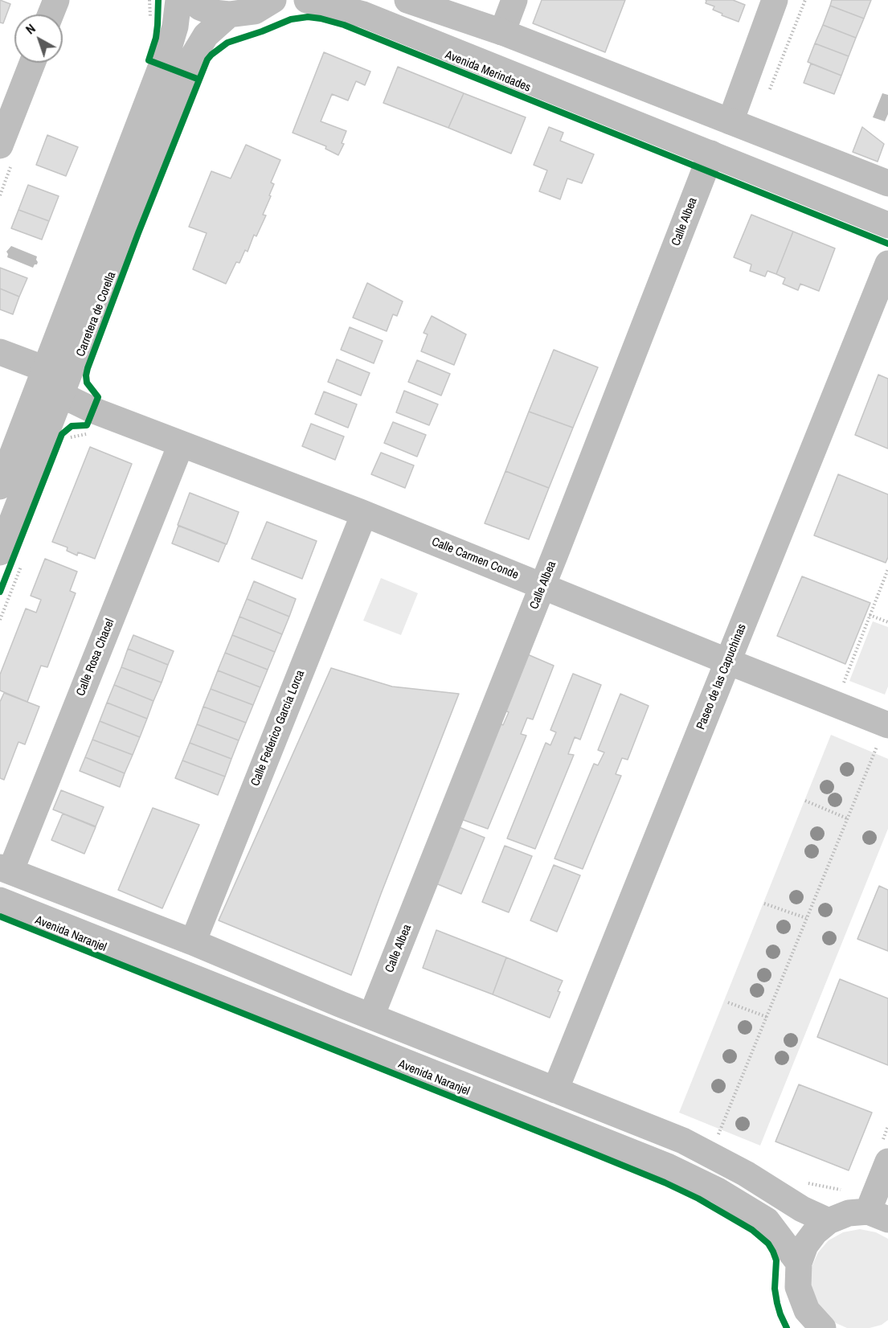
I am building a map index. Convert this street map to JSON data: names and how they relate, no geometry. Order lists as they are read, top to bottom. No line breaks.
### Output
{"streets":{"street":["Avenida Merindades","Calle Albea","Carretera de Corella","Calle Carmen Conde","Calle Rosa Chacel","Paseo de las Capuchinas","Calle Federico García Lorca","Avenida Naranjel"]},"crossings":[["Avenida Merindades","Calle Albea"],["Calle Albea","Calle Carmen Conde"],["Carretera de Corella","Calle Carmen Conde"],["Calle Carmen Conde","Calle Rosa Chacel"],["Calle Carmen Conde","Paseo de las Capuchinas"],["Calle Carmen Conde","Calle Federico García Lorca"]],"north":"top left"}
